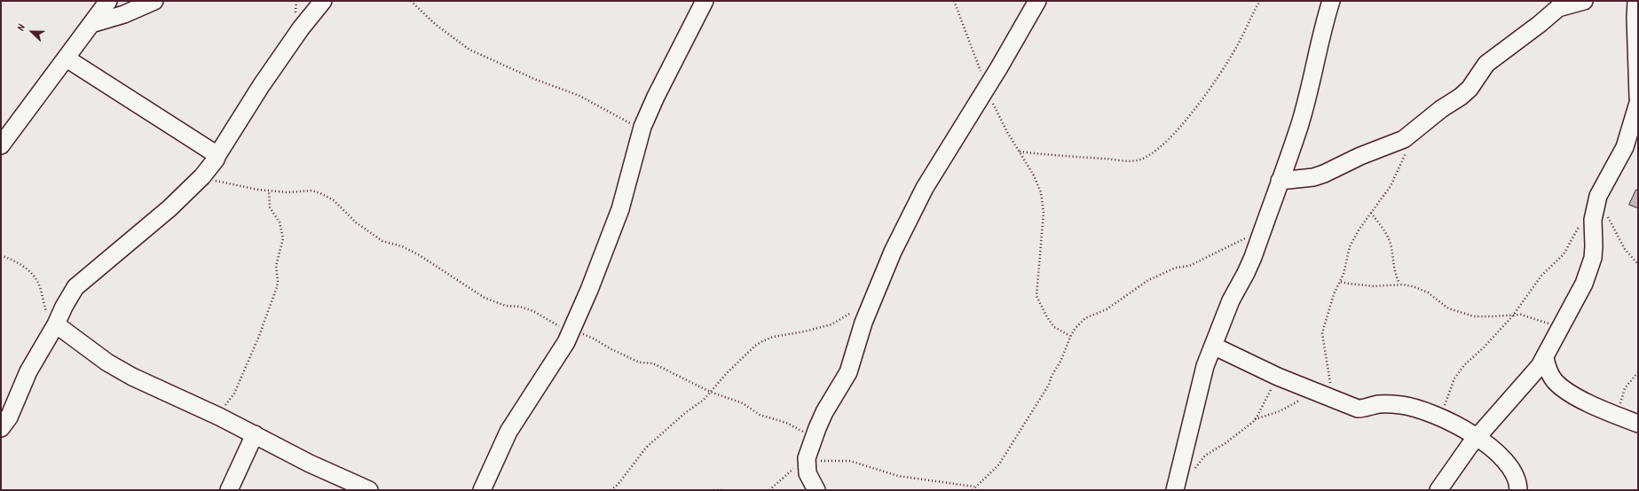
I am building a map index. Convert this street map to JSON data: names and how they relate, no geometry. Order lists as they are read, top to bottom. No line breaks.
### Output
{"north":"left"}
